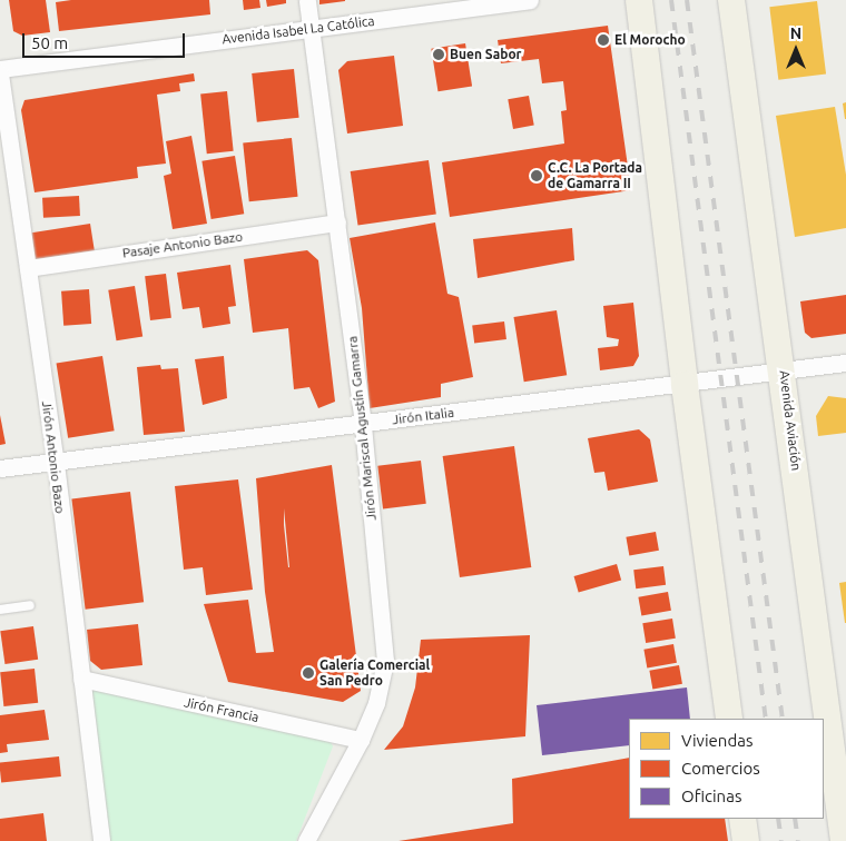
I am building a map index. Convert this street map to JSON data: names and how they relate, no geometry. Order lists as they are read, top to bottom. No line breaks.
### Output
{"streets":{"main road":["Avenida Aviación"],"street":["Avenida Isabel La Católica","Pasaje Antonio Bazo","Jirón Italia","Jirón Mariscal Agustín Gamarra","Jirón Antonio Bazo","Jirón Francia"]},"crossings":[["Avenida Isabel La Católica","Jirón Mariscal Agustín Gamarra"],["Pasaje Antonio Bazo","Jirón Mariscal Agustín Gamarra"],["Pasaje Antonio Bazo","Jirón Antonio Bazo"],["Jirón Italia","Avenida Aviación"],["Jirón Italia","Jirón Mariscal Agustín Gamarra"],["Jirón Italia","Jirón Antonio Bazo"],["Jirón Mariscal Agustín Gamarra","Jirón Francia"],["Jirón Antonio Bazo","Jirón Francia"]],"places":["El Morocho","Buen Sabor","C.C. La Portada de Gamarra II","Galería Comercial San Pedro"],"legend":["Viviendas","Comercios","Oficinas"],"scale_bar":"50 m","north":"top"}
